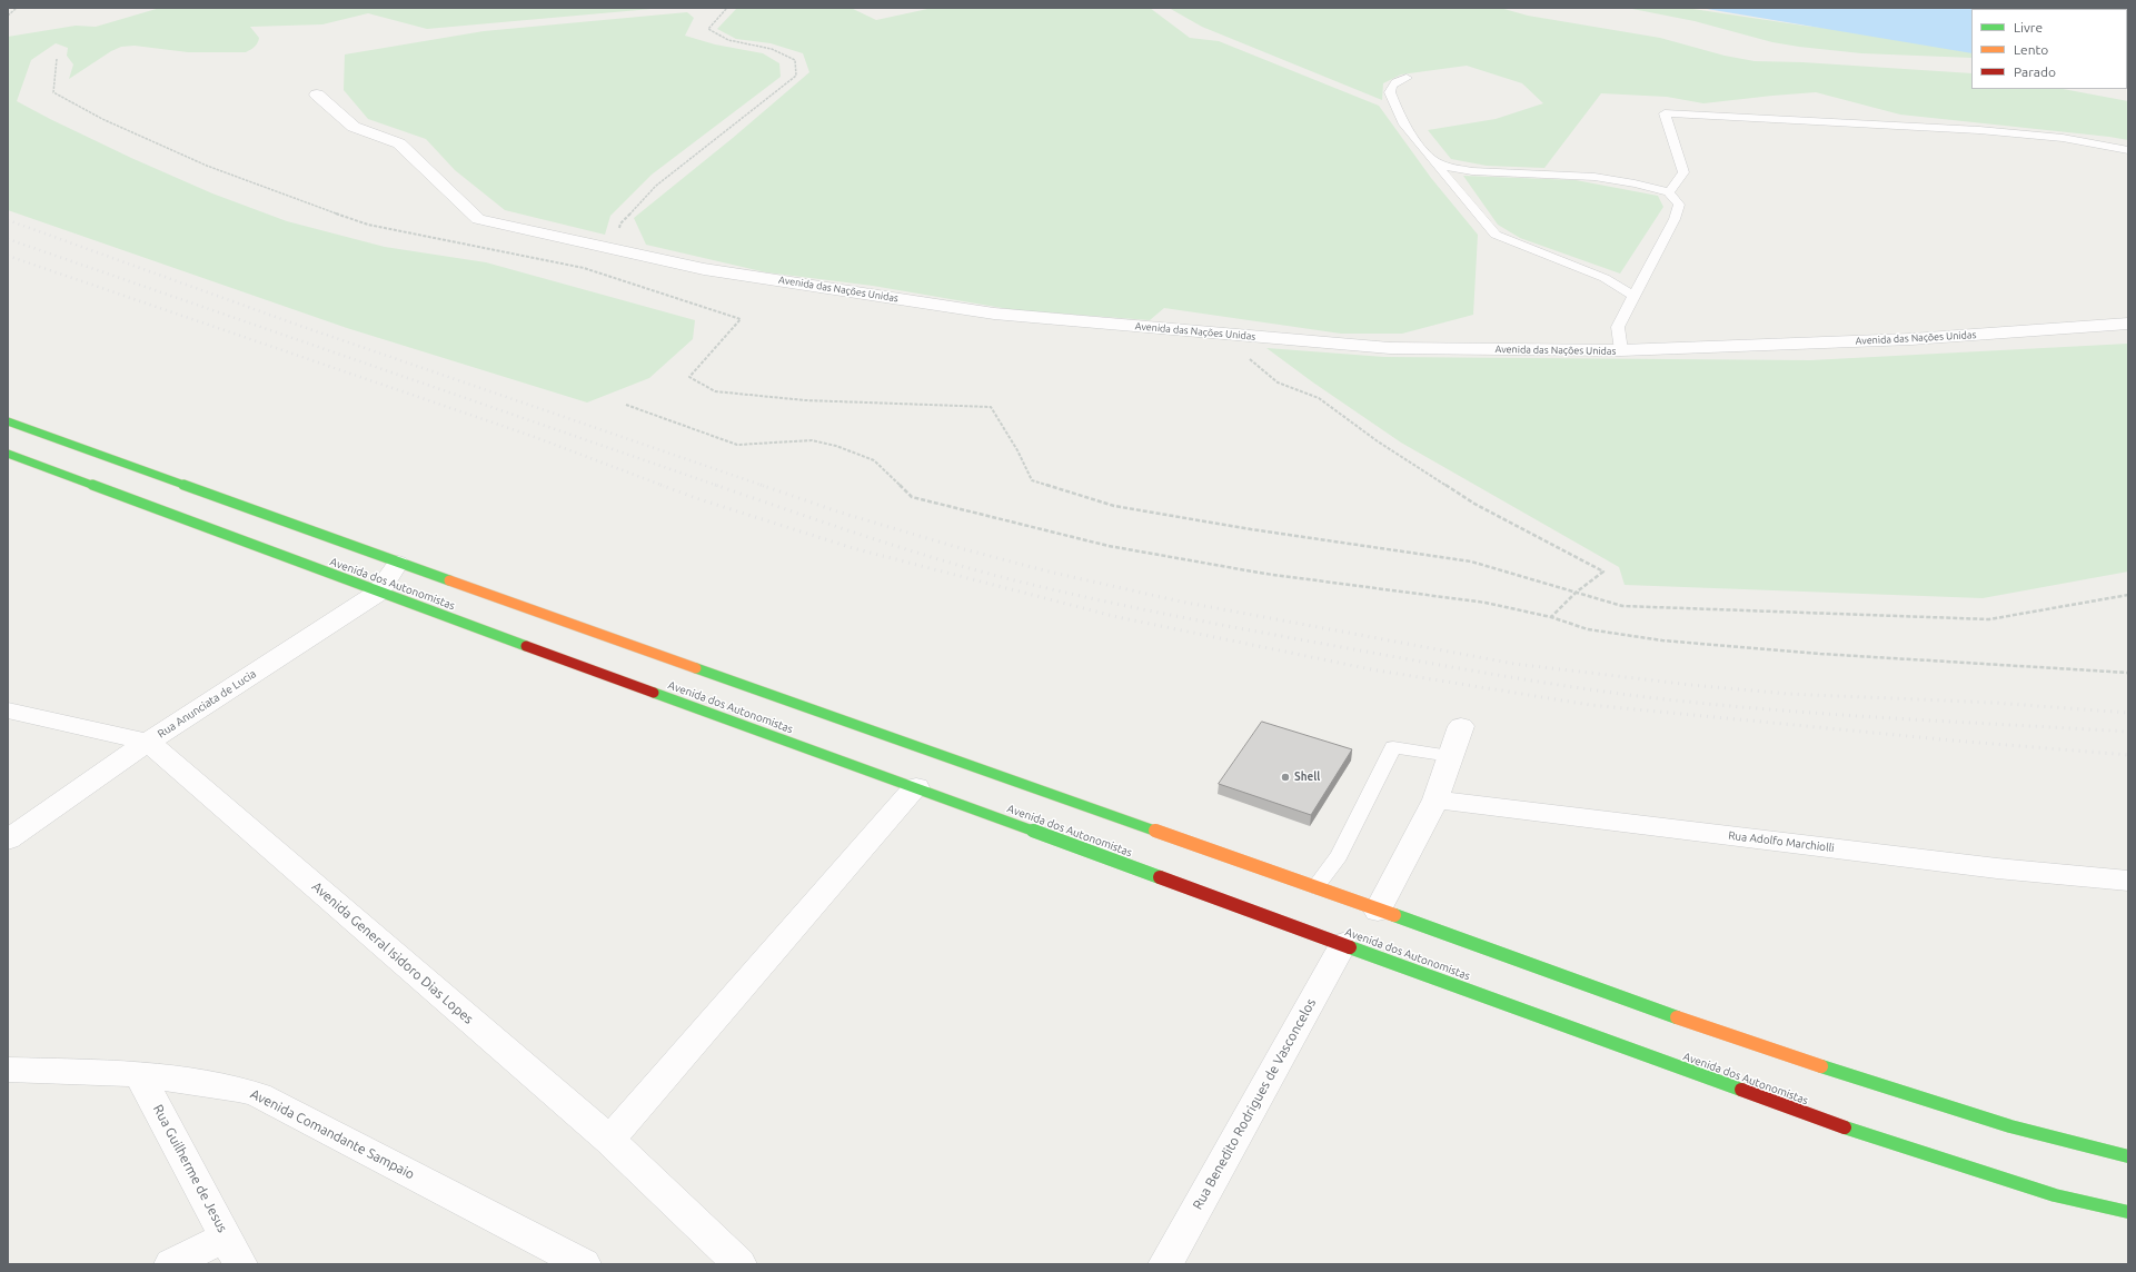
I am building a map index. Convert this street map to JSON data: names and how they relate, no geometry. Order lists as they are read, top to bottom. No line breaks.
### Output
{"streets":{"main road":["Avenida dos Autonomistas"],"street":["Avenida das Nações Unidas","Rua Anunciata de Lucia","Rua Adolfo Marchiolli","Avenida General Isidoro Dias Lopes","Rua Benedito Rodrigues de Vasconcelos","Avenida Comandante Sampaio","Rua Guilherme de Jesus"]},"crossings":[["Avenida dos Autonomistas","Rua Anunciata de Lucia"],["Avenida dos Autonomistas","Rua Benedito Rodrigues de Vasconcelos"],["Rua Anunciata de Lucia","Avenida General Isidoro Dias Lopes"],["Avenida Comandante Sampaio","Rua Guilherme de Jesus"]],"places":["Shell"],"legend":["Livre","Lento","Parado"]}
